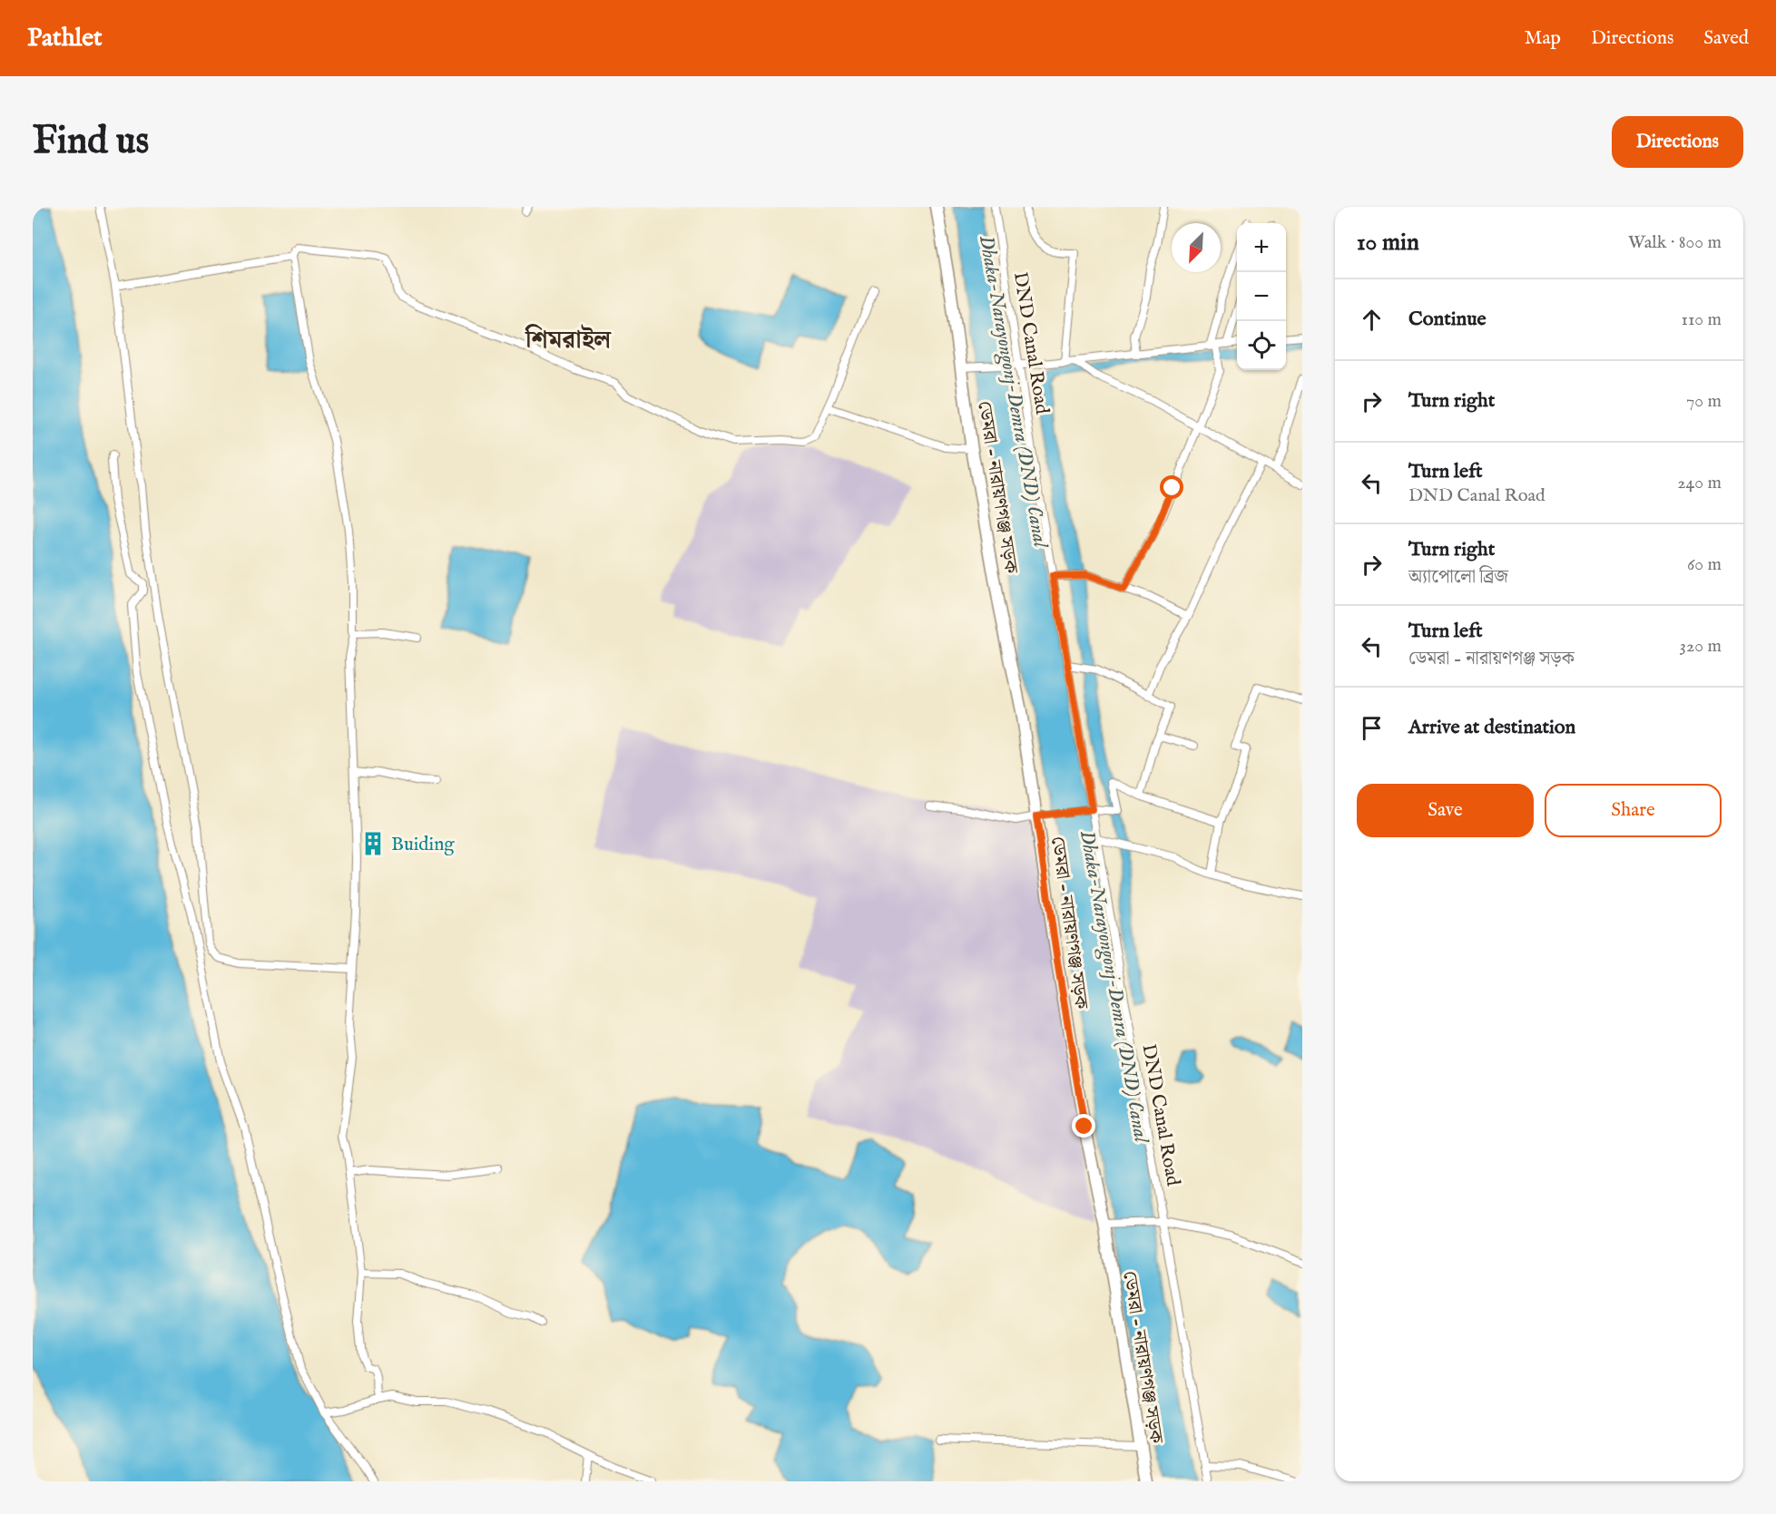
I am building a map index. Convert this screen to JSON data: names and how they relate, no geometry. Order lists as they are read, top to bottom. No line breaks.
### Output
{"streets":{"main road":["ডেমরা - নারায়ণগঞ্জ সড়ক"],"street":["DND Canal Road"]},"districts":["শিমরাইল"],"water":["Dhaka-Narayongonj-Demra (DND) Canal"],"places":{"building":["Buiding"]},"north":"bottom left","page":{"header":"Pathlet","nav":["Map","Directions","Saved"],"buttons":["Directions",["Save","Share"]],"title":"Find us","heading":["10 min","Walk · 800 m"],"map_buttons":["+","−"],"list":[["Continue","110 m"],["Turn right","70 m"],["Turn left","DND Canal Road","240 m"],["Turn right","অ্যাপোলো ব্রিজ","60 m"],["Turn left","ডেমরা - নারায়ণগঞ্জ সড়ক","320 m"],"Arrive at destination"]}}
